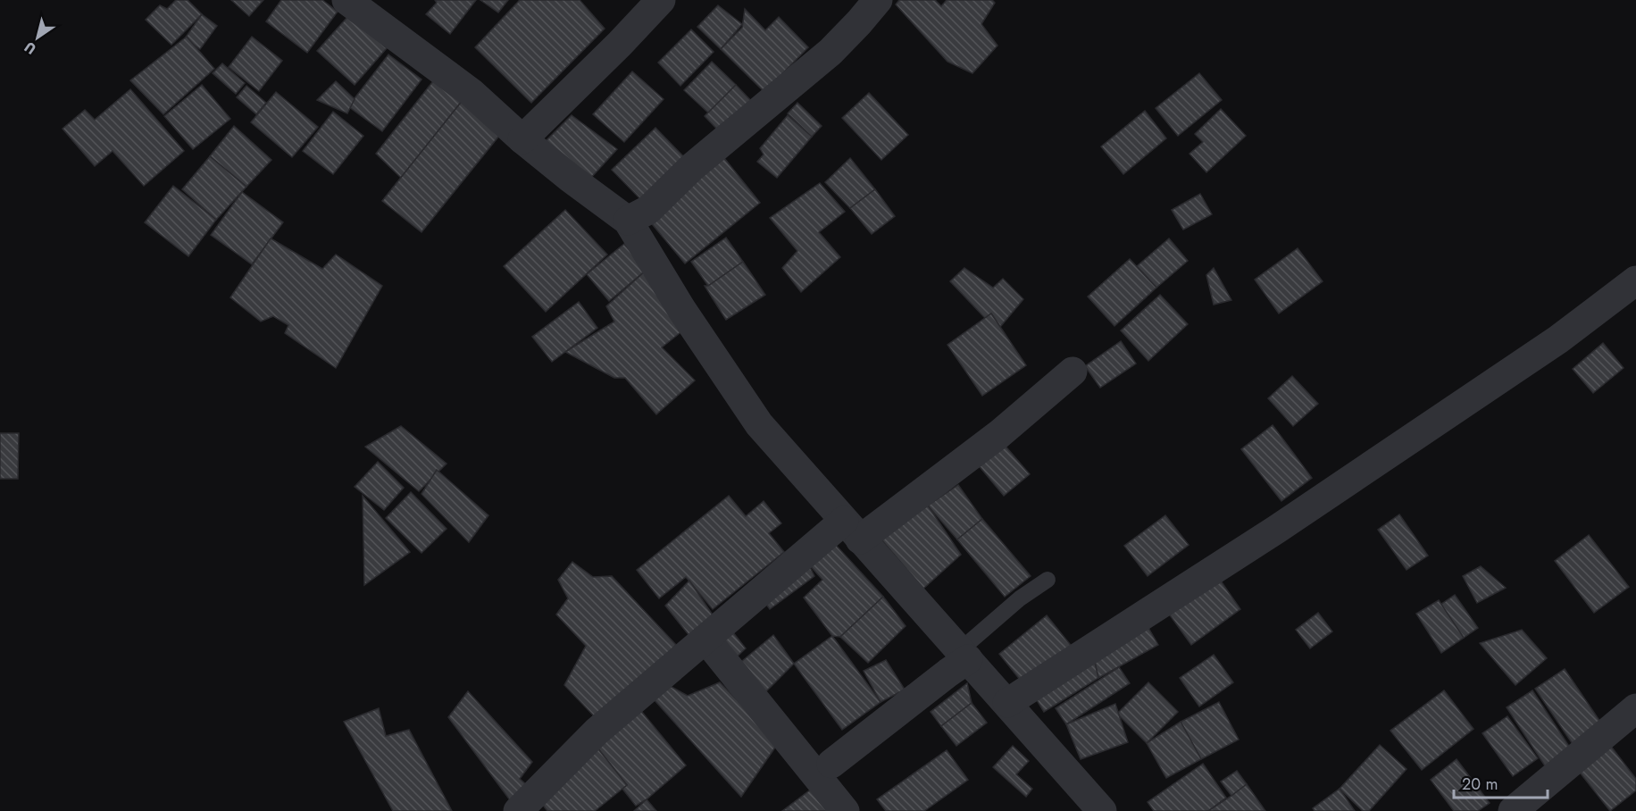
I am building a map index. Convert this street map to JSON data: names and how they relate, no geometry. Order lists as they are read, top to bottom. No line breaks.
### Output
{"scale_bar":"20 m","north":"bottom left"}
